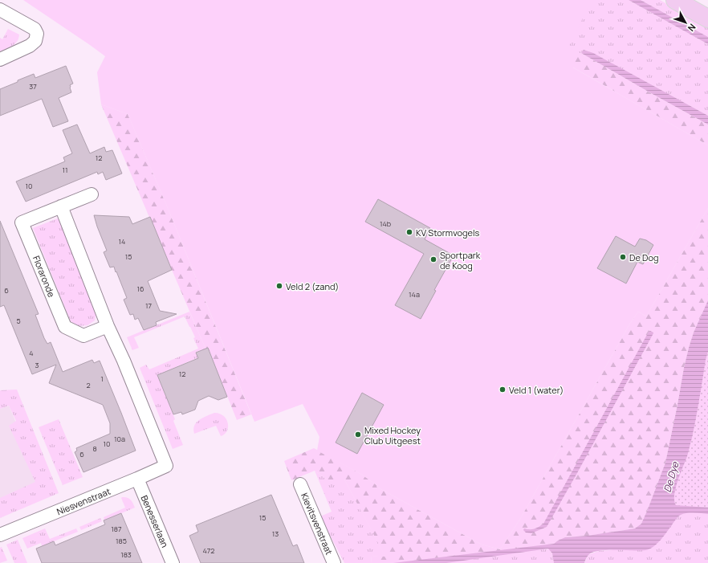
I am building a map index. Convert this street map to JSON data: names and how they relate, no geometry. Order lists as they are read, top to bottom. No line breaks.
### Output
{"streets":{"street":["Floraronde","Niesvenstraat","Benesserlaan","Kievitsvenstraat"]},"crossings":[["Floraronde","Niesvenstraat"],["Niesvenstraat","Benesserlaan"]],"water":["De Dye"],"places":["KV Stormvogels","De Dog","Sportpark de Koog","Veld 2 (zand)","Veld 1 (water)","Mixed Hockey Club Uitgeest"],"house_numbers":["37","12","11","10","14b","14","15","16","6","14a","17","5","4","3","12","1","2","10a","10","8","6","15","187","13","185","472","183"],"north":"bottom right"}
